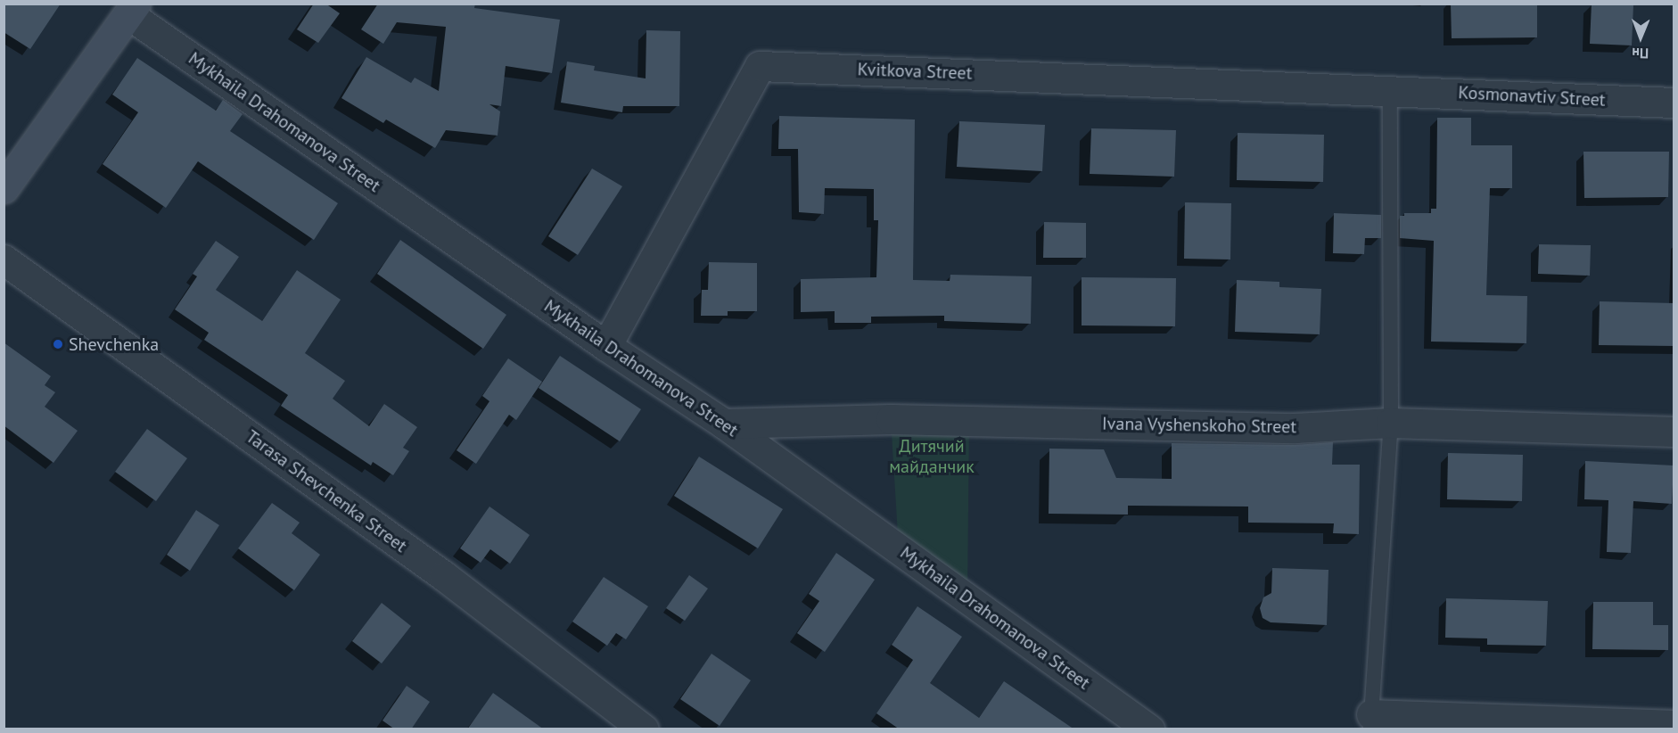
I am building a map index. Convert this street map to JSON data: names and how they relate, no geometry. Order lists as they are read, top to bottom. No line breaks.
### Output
{"streets":{"street":["Kvitkova Street","Kosmonavtiv Street","Mykhaila Drahomanova Street","Ivana Vyshenskoho Street","Tarasa Shevchenka Street"]},"crossings":[["Kvitkova Street","Kosmonavtiv Street"],["Kvitkova Street","Mykhaila Drahomanova Street"],["Mykhaila Drahomanova Street","Ivana Vyshenskoho Street"]],"parks":["Дитячий майданчик"],"places":["Shevchenka"],"north":"bottom"}
